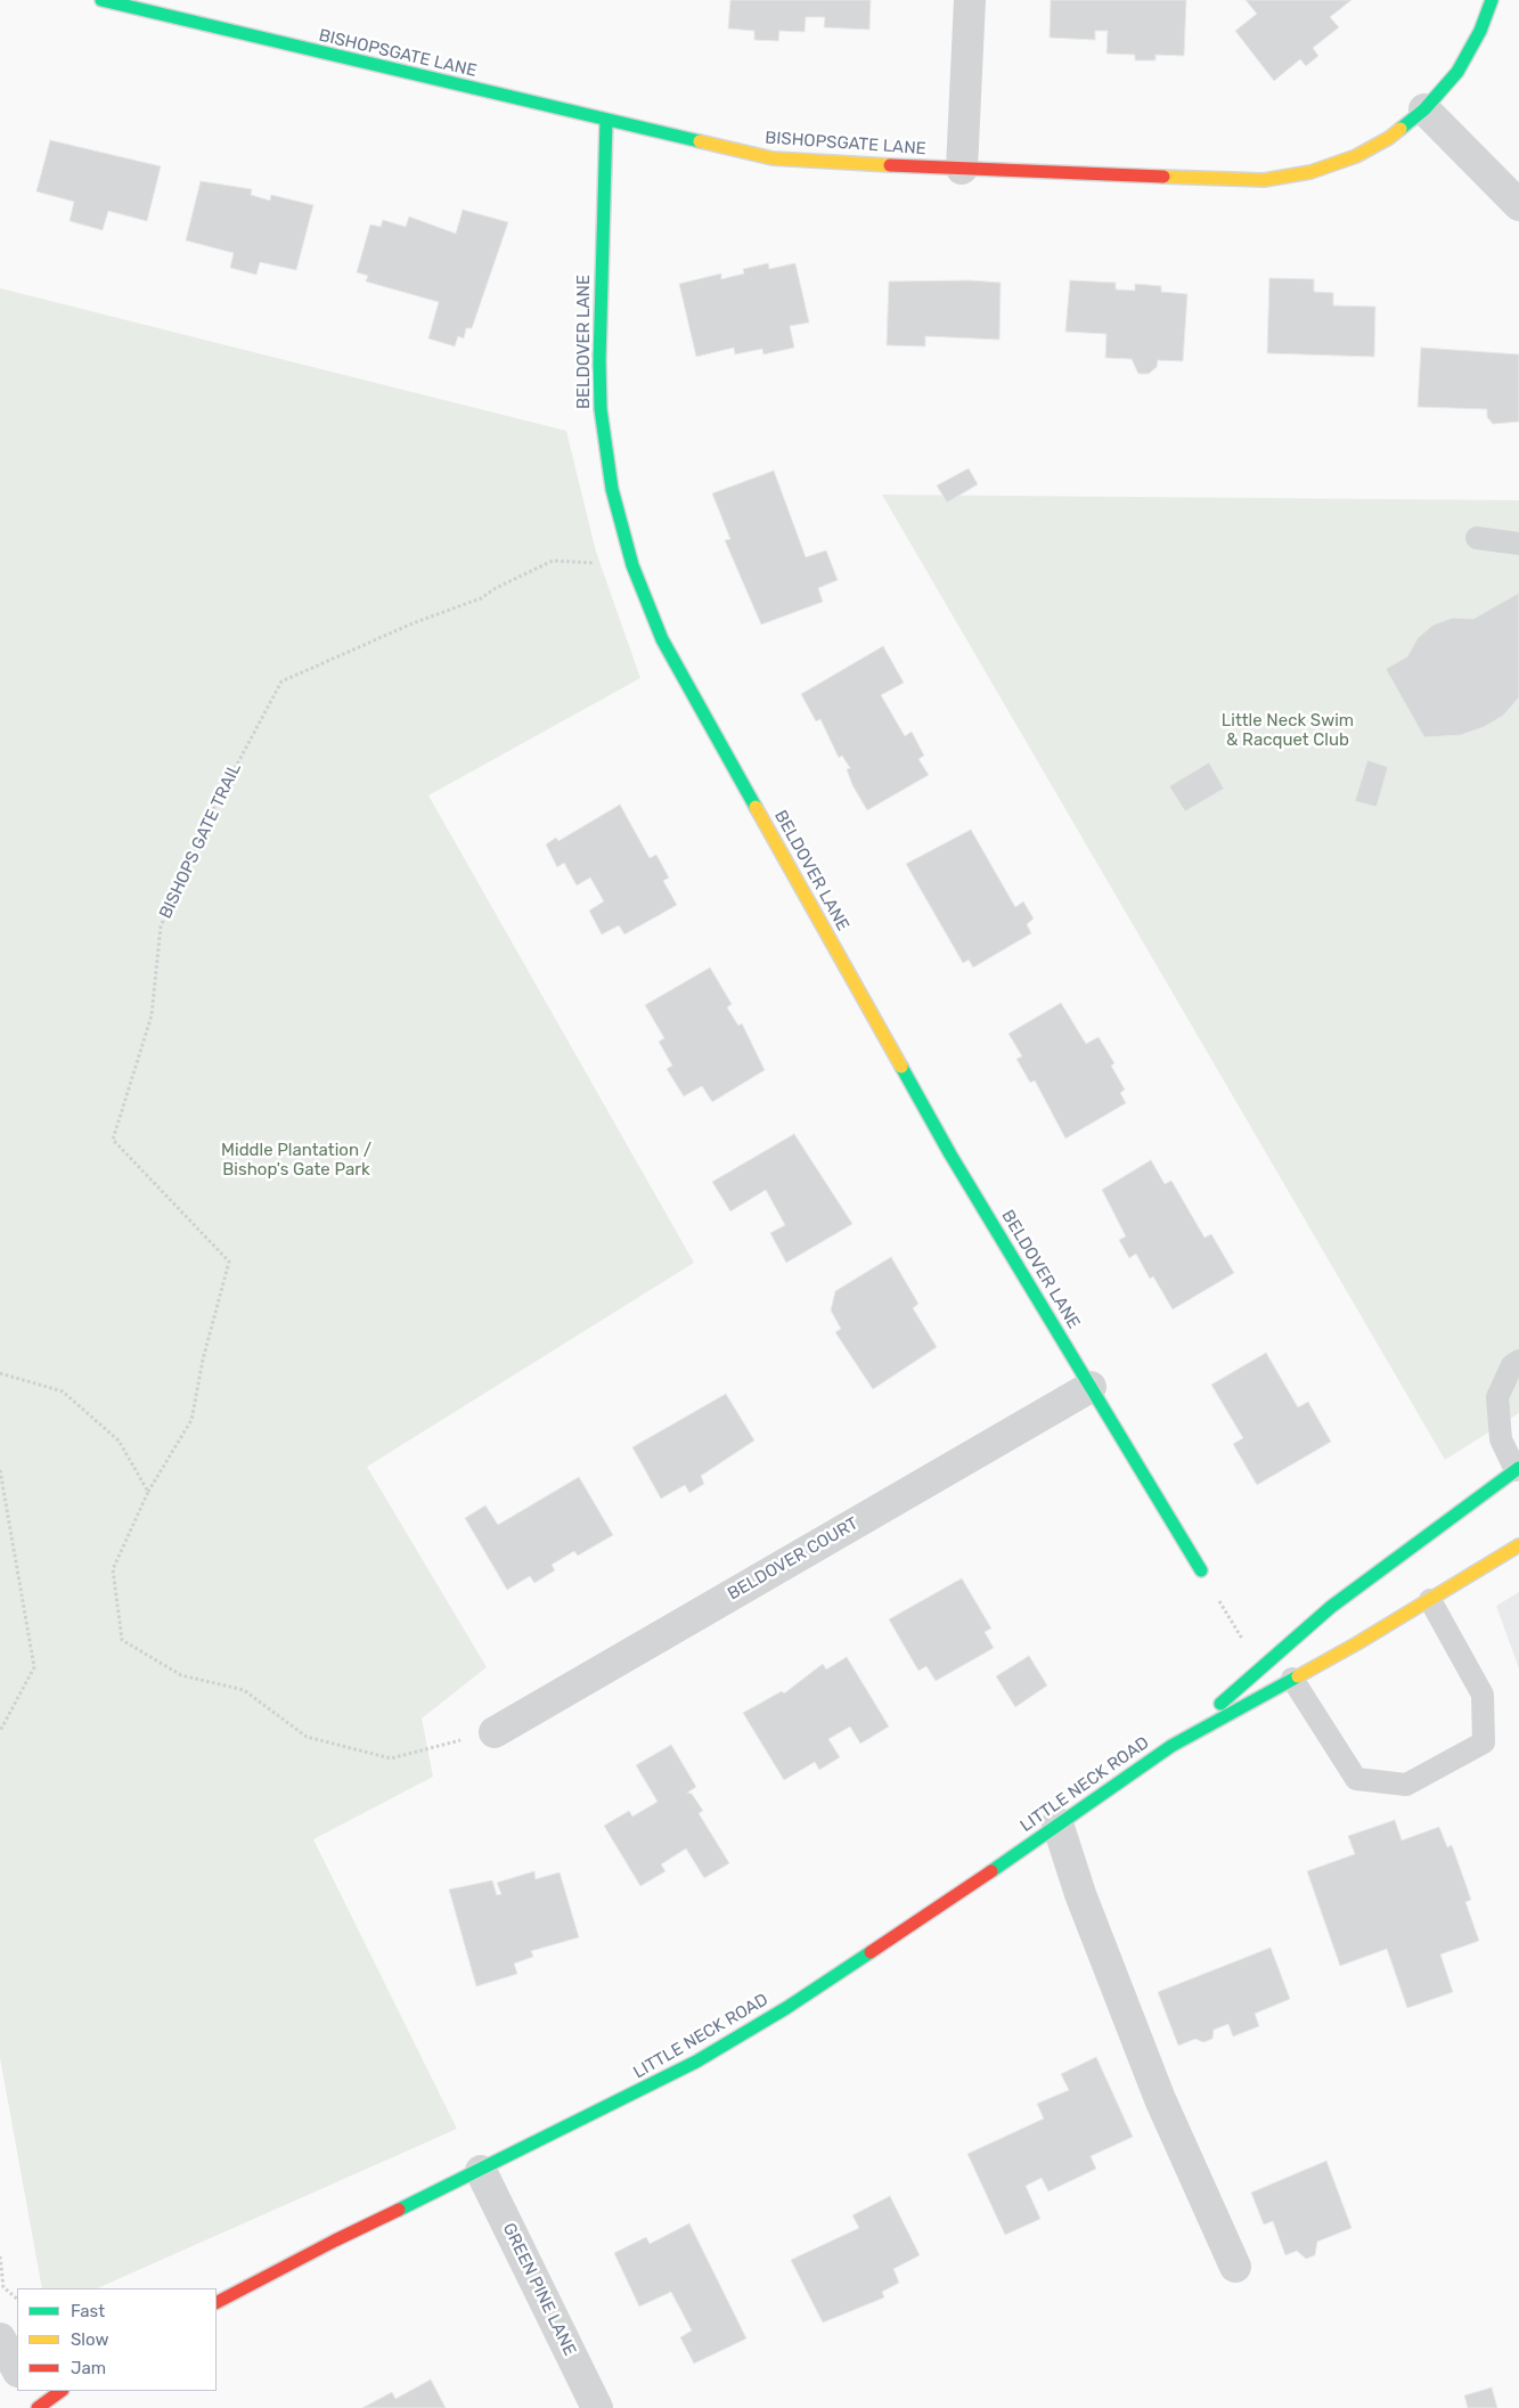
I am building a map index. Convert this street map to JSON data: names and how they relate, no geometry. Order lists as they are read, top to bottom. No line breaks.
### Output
{"streets":{"street":["BISHOPSGATE LANE","BELDOVER LANE","BELDOVER COURT","LITTLE NECK ROAD","GREEN PINE LANE"],"path":["BISHOPS GATE TRAIL"]},"crossings":[["BISHOPSGATE LANE","BELDOVER LANE"],["BELDOVER LANE","BISHOPS GATE TRAIL"],["BELDOVER LANE","BELDOVER COURT"],["BISHOPS GATE TRAIL","BELDOVER COURT"],["LITTLE NECK ROAD","GREEN PINE LANE"]],"parks":["Little Neck Swim & Racquet Club","Middle Plantation / Bishop's Gate Park"],"legend":["Fast","Slow","Jam"]}
